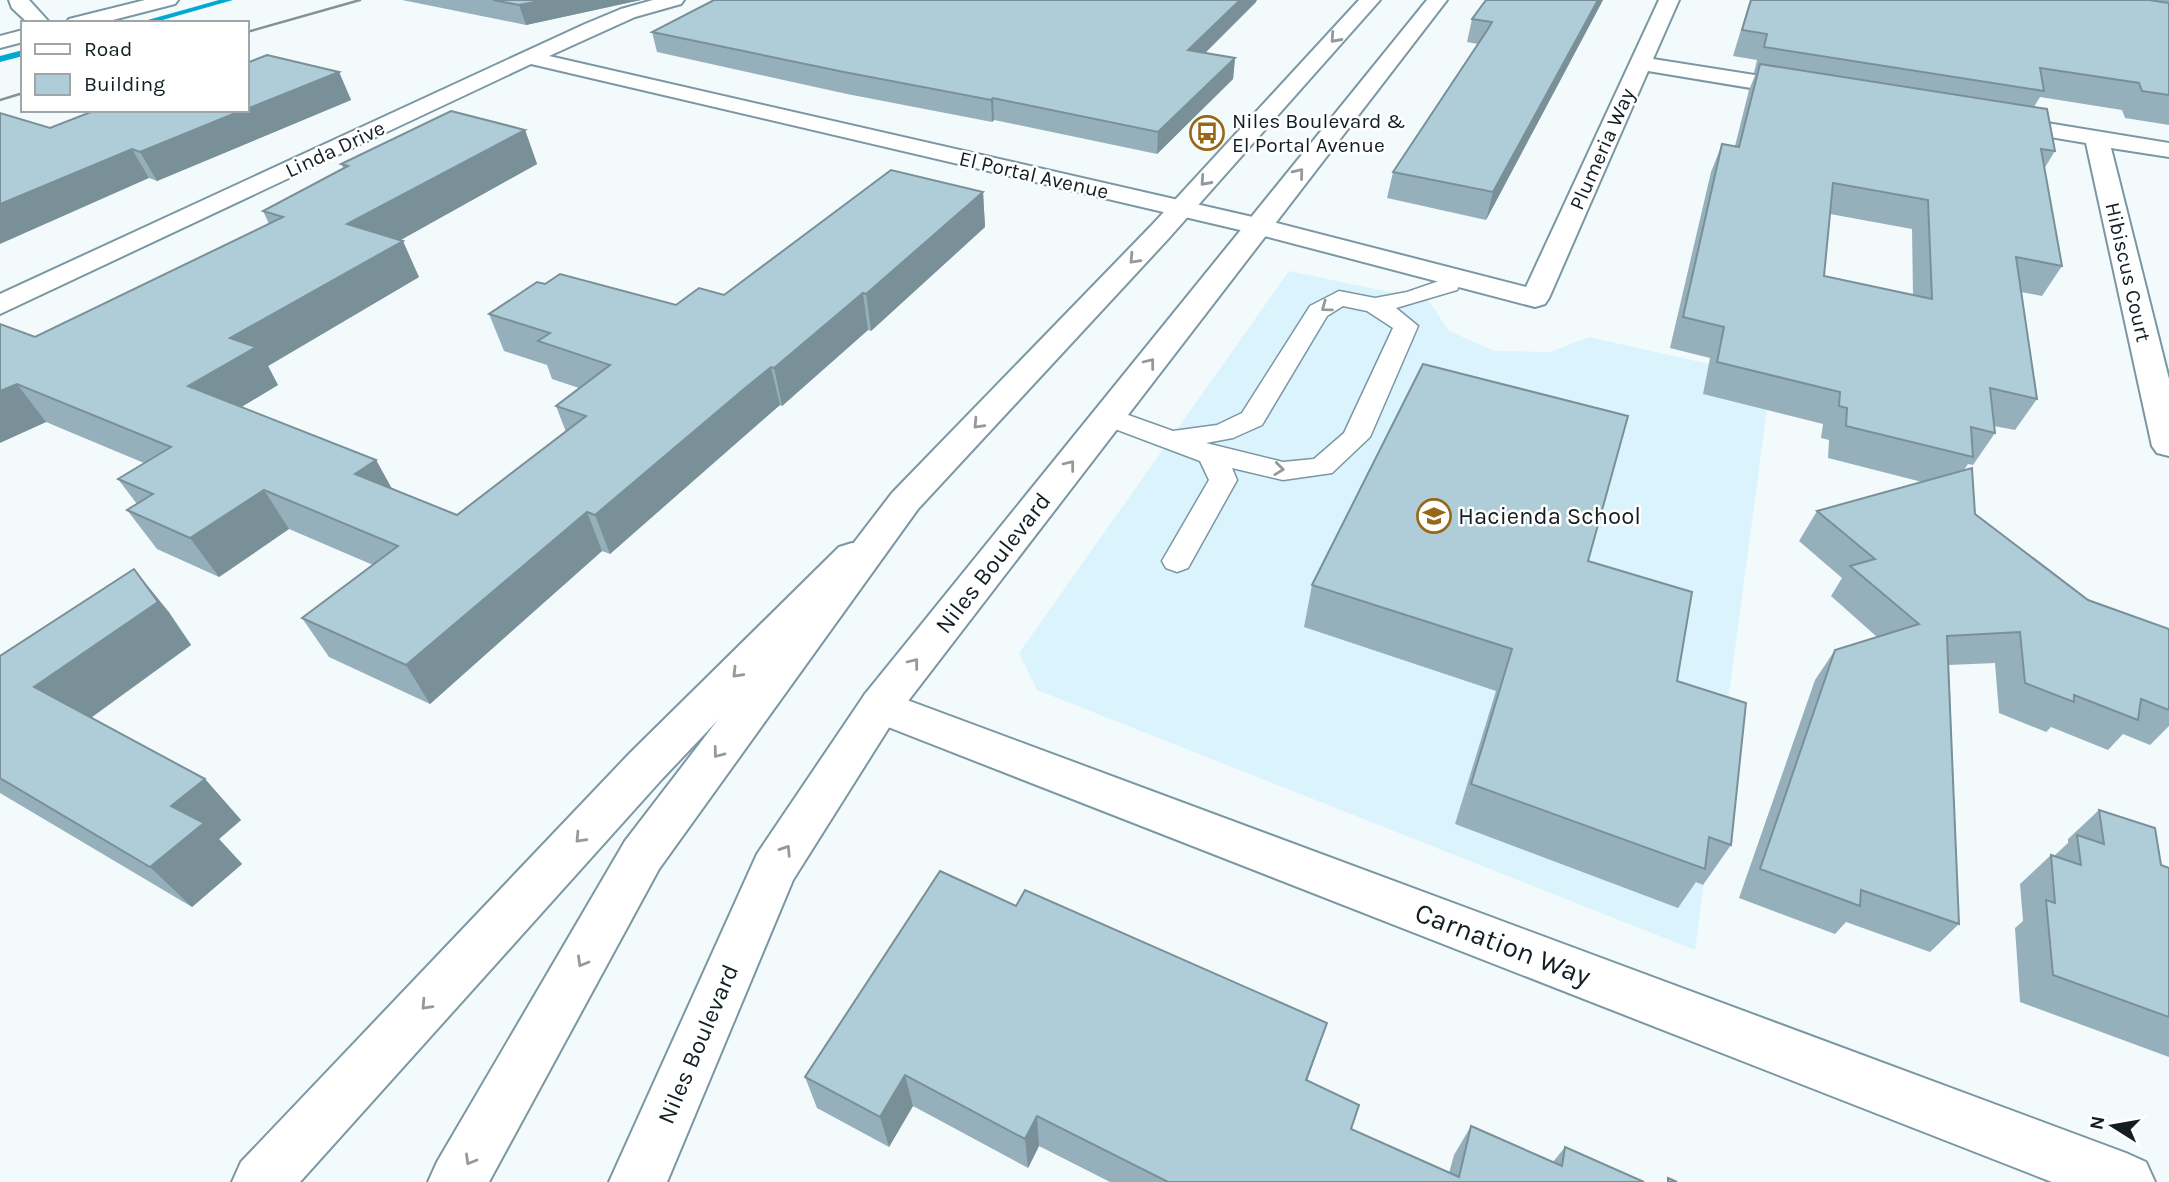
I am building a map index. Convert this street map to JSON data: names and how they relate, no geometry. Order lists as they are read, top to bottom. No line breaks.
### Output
{"streets":{"street":["Linda Drive","Plumeria Way","El Portal Avenue","Hibiscus Court","Niles Boulevard","Carnation Way"]},"crossings":[["Linda Drive","El Portal Avenue"],["Plumeria Way","El Portal Avenue"],["El Portal Avenue","Niles Boulevard"],["Niles Boulevard","Carnation Way"]],"places":{"bus stop":["Niles Boulevard & El Portal Avenue"],"school or university":["Hacienda School"]},"legend":["Road","Building"],"north":"left"}
